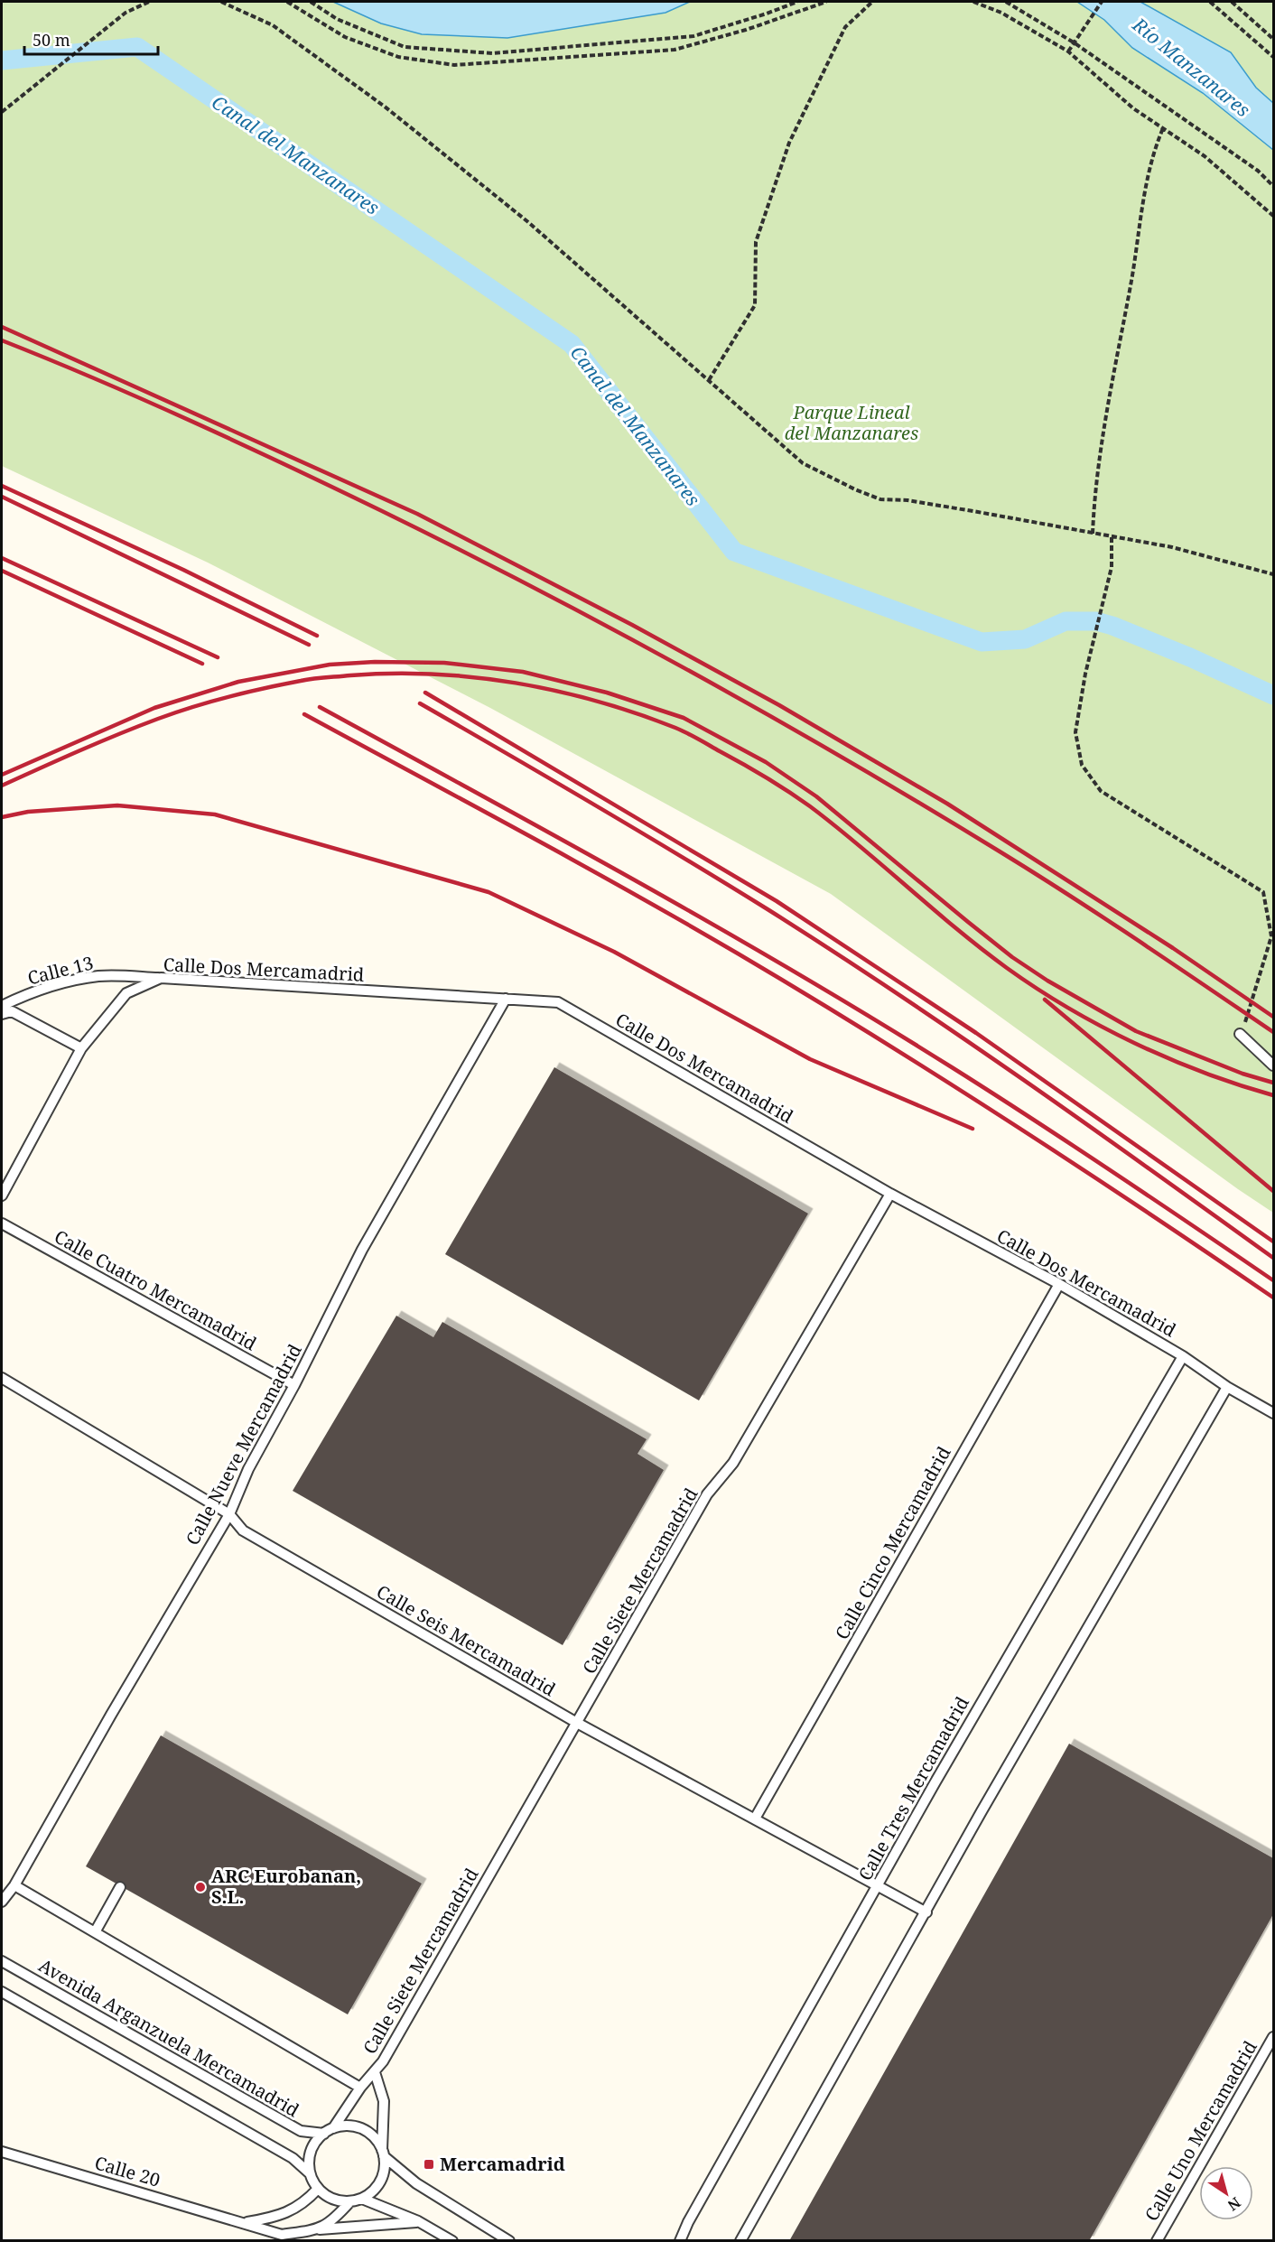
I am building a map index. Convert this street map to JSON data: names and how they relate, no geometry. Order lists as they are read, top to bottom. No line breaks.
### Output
{"streets":{"lane":["Calle Dos Mercamadrid","Calle 13","Calle Cuatro Mercamadrid","Calle Nueve Mercamadrid","Calle Cinco Mercamadrid","Calle Siete Mercamadrid","Calle Seis Mercamadrid","Calle Tres Mercamadrid","Avenida Arganzuela Mercamadrid","Calle Uno Mercamadrid","Calle 20"]},"crossings":[["Calle Dos Mercamadrid","Calle 13"],["Calle Dos Mercamadrid","Calle Nueve Mercamadrid"],["Calle Dos Mercamadrid","Calle Cinco Mercamadrid"],["Calle Dos Mercamadrid","Calle Siete Mercamadrid"],["Calle Dos Mercamadrid","Calle Tres Mercamadrid"],["Calle Cuatro Mercamadrid","Calle Nueve Mercamadrid"],["Calle Nueve Mercamadrid","Calle Seis Mercamadrid"],["Calle Cinco Mercamadrid","Calle Seis Mercamadrid"],["Calle Siete Mercamadrid","Calle Seis Mercamadrid"],["Calle Siete Mercamadrid","Avenida Arganzuela Mercamadrid"],["Calle Seis Mercamadrid","Calle Tres Mercamadrid"]],"water":["Río Manzanares","Canal del Manzanares"],"parks":["Parque Lineal del Manzanares"],"places":{"other":["ARC Eurobanan, S.L."],"transit":["Mercamadrid"]},"scale_bar":"50 m","north":"bottom right"}
